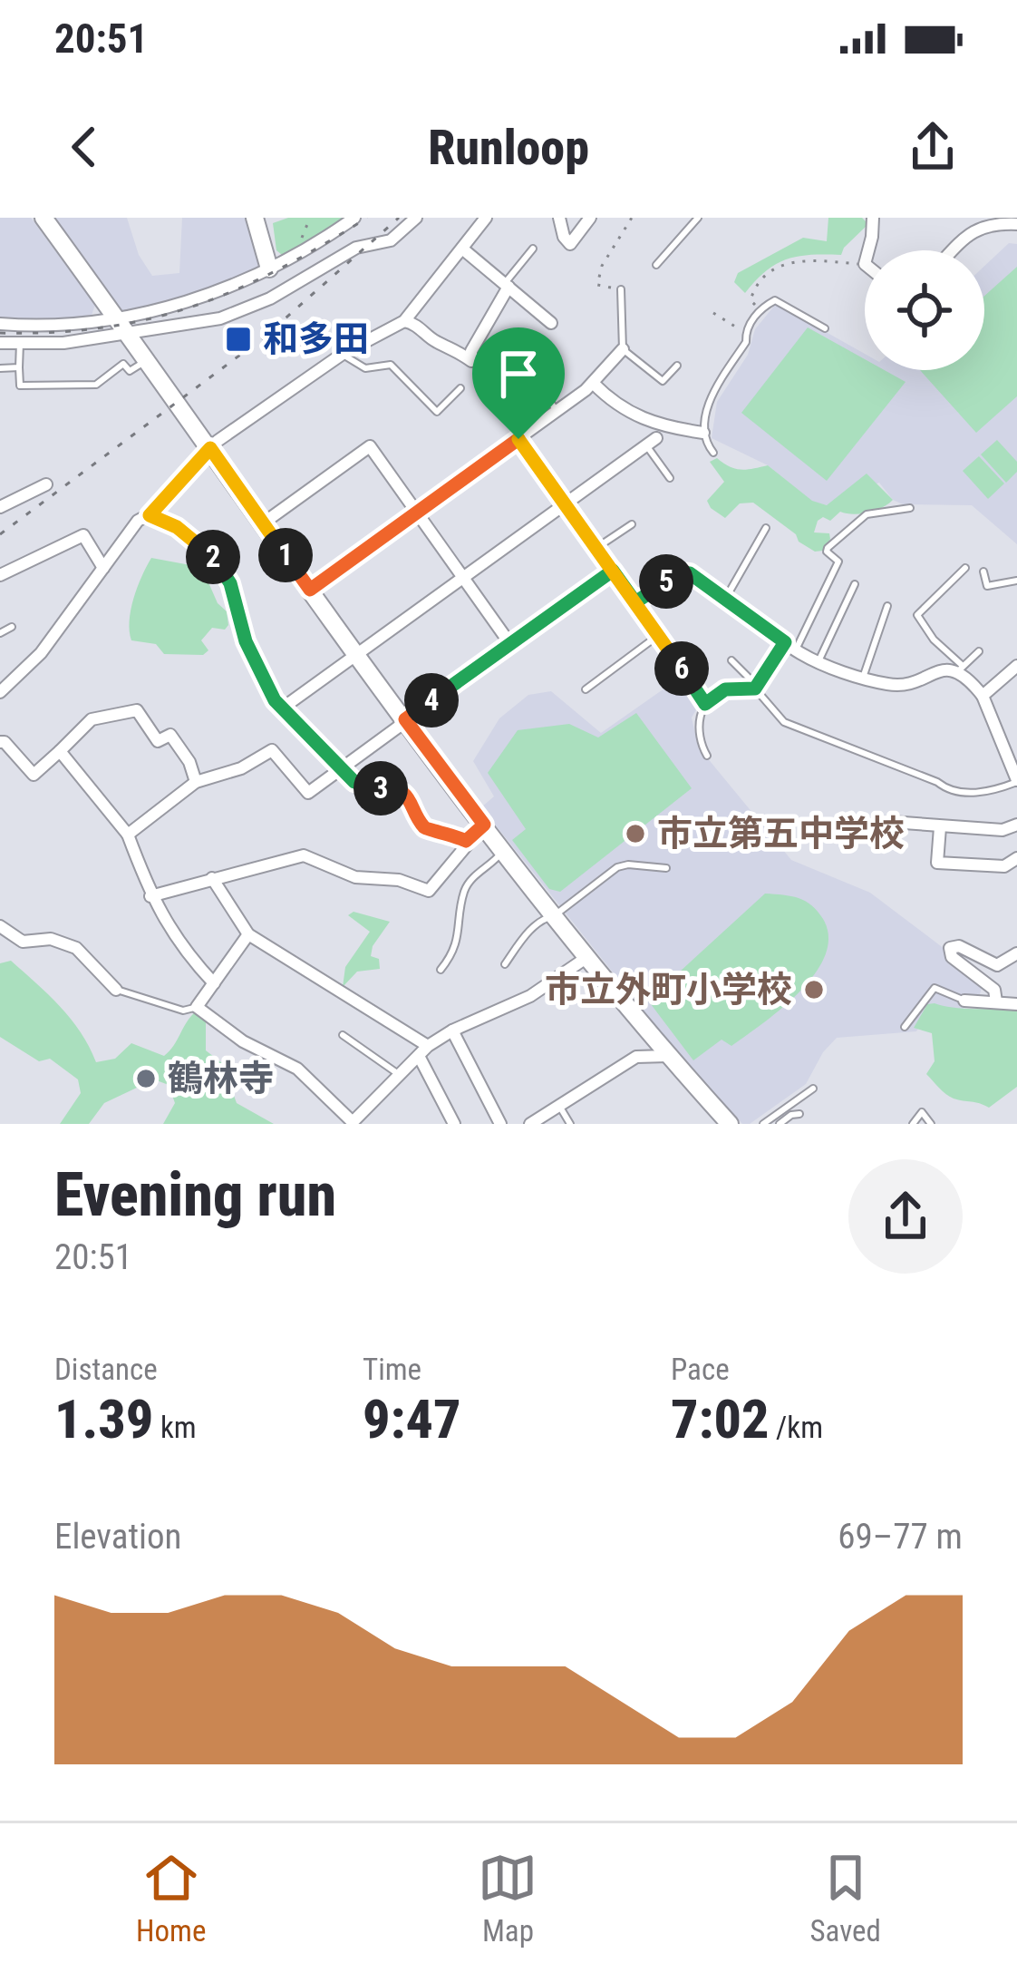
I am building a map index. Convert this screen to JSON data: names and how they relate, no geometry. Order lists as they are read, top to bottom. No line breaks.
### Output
{"places":{"transit":["和多田"],"other":["市立第五中学校","市立外町小学校","鶴林寺"]},"page":{"status":"20:51","header":"Runloop","pins":["1","2","5","6","4","3"],"heading":["Evening run","20:51"],"stats":[["Distance","1.39 km"],["Time","9:47"],["Pace","7:02 /km"]],"chart":["Elevation","69–77 m"],"tabs":["Home","Map","Saved"]}}
